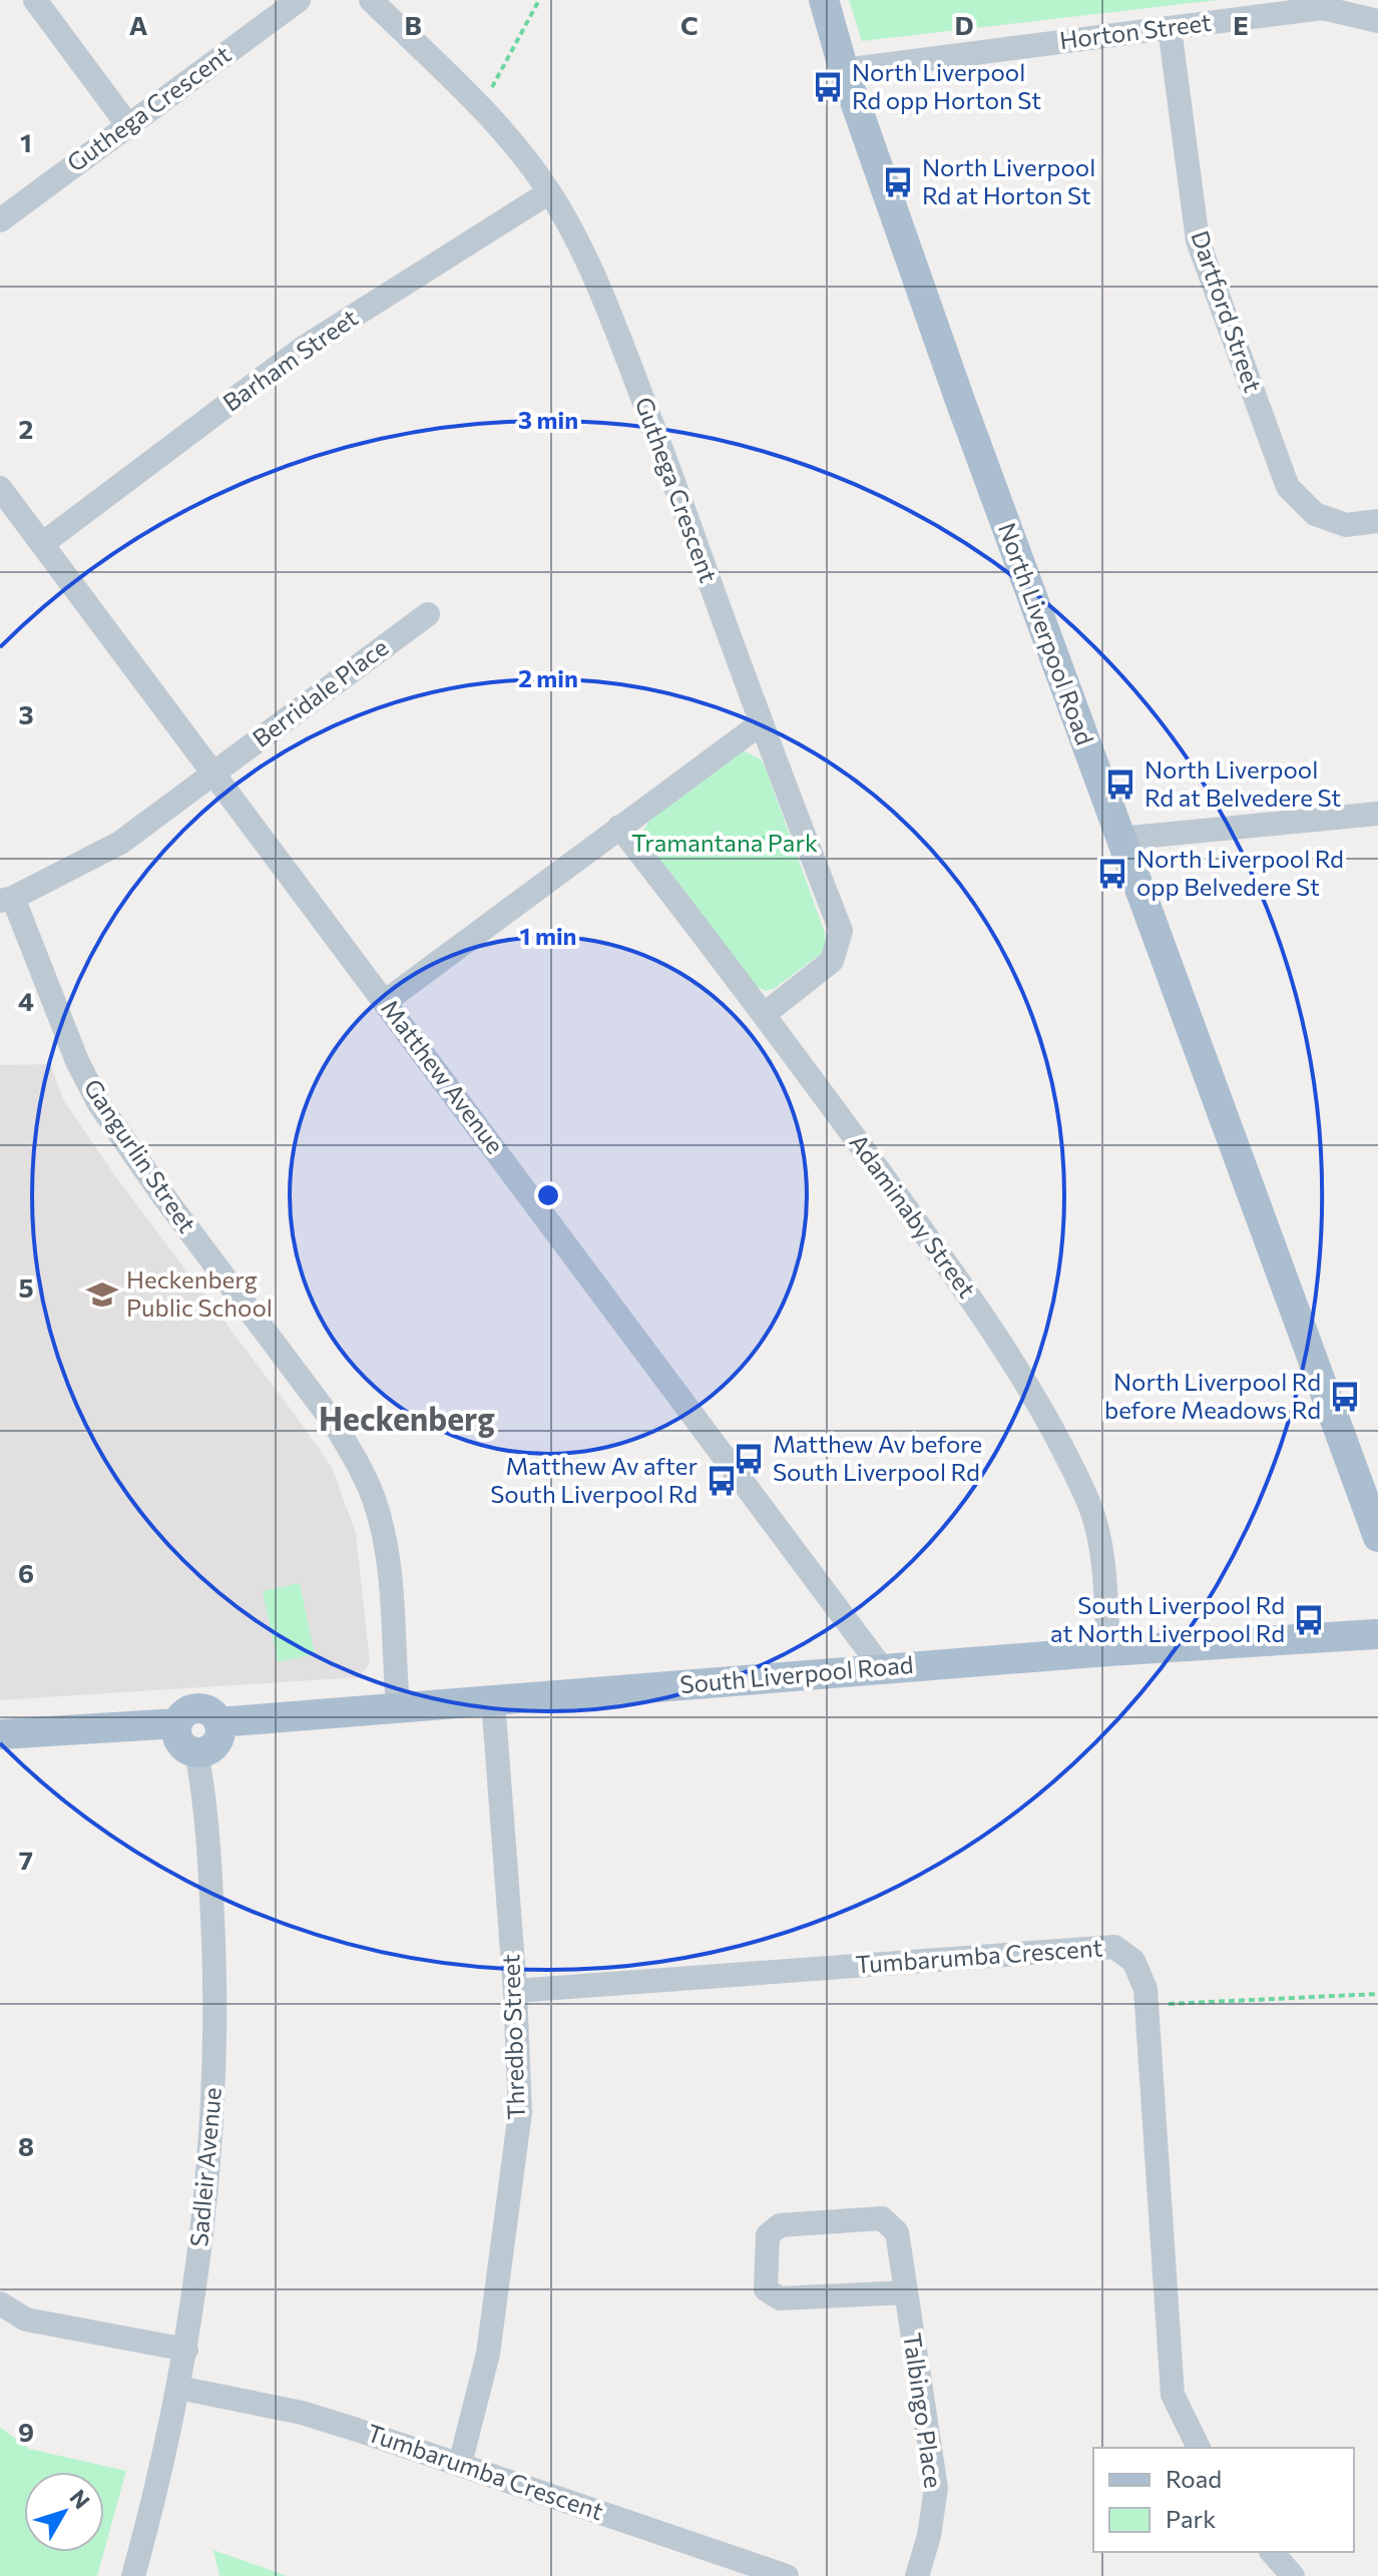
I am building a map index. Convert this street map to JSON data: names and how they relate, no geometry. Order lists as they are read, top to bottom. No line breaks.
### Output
{"streets":{"main road":["North Liverpool Road","South Liverpool Road"],"street":["Horton Street","Guthega Crescent","Dartford Street","Barham Street","Berridale Place","Matthew Avenue","Gangurlin Street","Adaminaby Street","Tumbarumba Crescent","Thredbo Street","Sadleir Avenue","Talbingo Place"]},"crossings":[["Horton Street","Dartford Street"],["Horton Street","North Liverpool Road"],["Guthega Crescent","Barham Street"],["Guthega Crescent","Adaminaby Street"],["Barham Street","Matthew Avenue"],["Berridale Place","Matthew Avenue"],["Berridale Place","Gangurlin Street"],["Matthew Avenue","South Liverpool Road"],["Gangurlin Street","South Liverpool Road"],["Adaminaby Street","South Liverpool Road"],["South Liverpool Road","Thredbo Street"],["South Liverpool Road","Sadleir Avenue"],["Tumbarumba Crescent","Thredbo Street"],["Tumbarumba Crescent","Sadleir Avenue"]],"districts":["Heckenberg"],"parks":["Tramantana Park"],"places":{"bus stop":["North Liverpool Rd opp Horton St","North Liverpool Rd at Horton St","North Liverpool Rd at Belvedere St","North Liverpool Rd opp Belvedere St","North Liverpool Rd before Meadows Rd","Matthew Av before South Liverpool Rd","Matthew Av after South Liverpool Rd","South Liverpool Rd at North Liverpool Rd"],"school or university":["Heckenberg Public School"]},"legend":["Road","Park"],"north":"top right","grid":{"columns":["A","B","C","D","E"],"rows":["1","2","3","4","5","6","7","8","9"]},"rings":["3 min","2 min","1 min"]}
